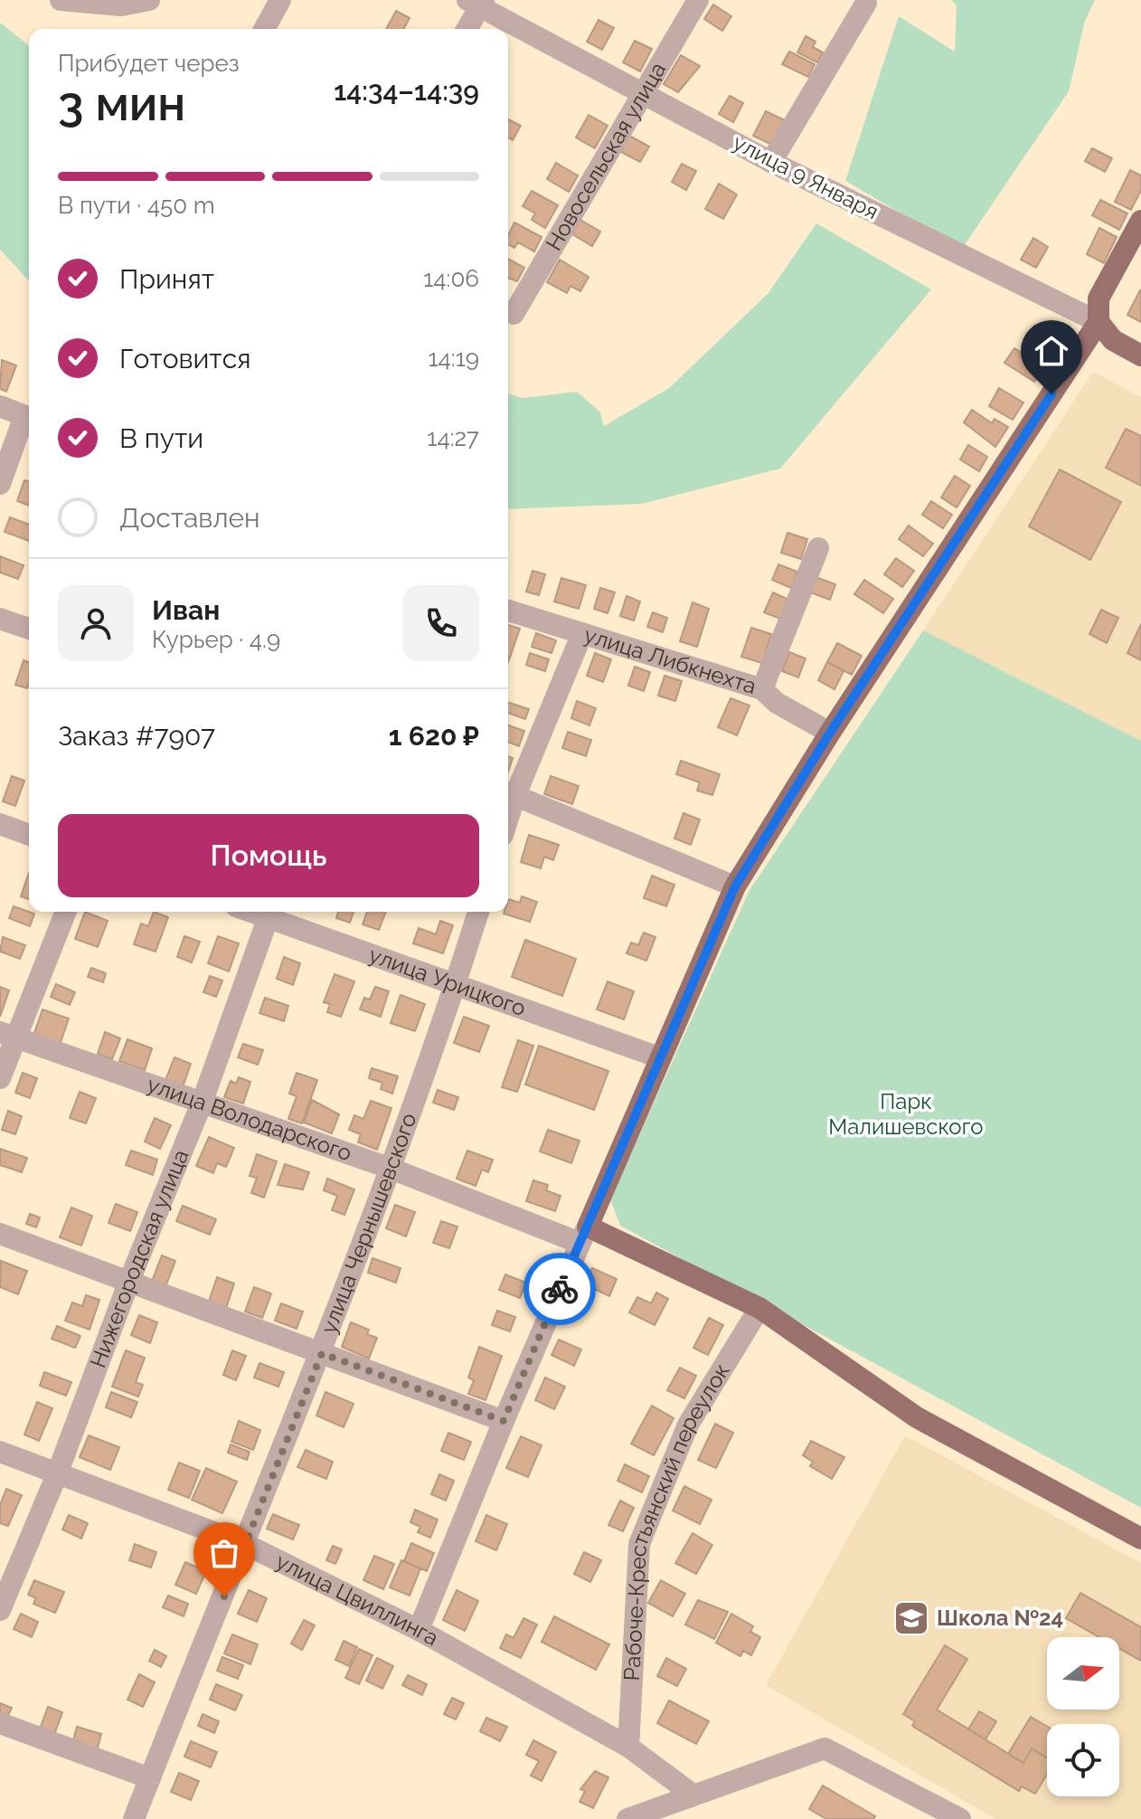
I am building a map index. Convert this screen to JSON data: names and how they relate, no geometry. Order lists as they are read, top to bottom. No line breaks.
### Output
{"streets":{"main road":["улица 9 Января"],"street":["Новосельская улица","улица Либкнехта","улица Урицкого","улица Володарского","улица Чернышевского","Нижегородская улица","Рабоче-Крестьянский переулок","улица Цвиллинга"]},"crossings":[["Новосельская улица","улица 9 Января"],["улица Урицкого","улица Чернышевского"],["улица Урицкого","Нижегородская улица"],["улица Володарского","улица Чернышевского"],["улица Володарского","Нижегородская улица"],["улица Чернышевского","улица Цвиллинга"],["Нижегородская улица","улица Цвиллинга"],["Рабоче-Крестьянский переулок","улица Цвиллинга"]],"parks":["Парк Малишевского"],"places":{"school or university":["Школа №24"]},"north":"right","page":{"heading":["3 мин","Прибудет через","14:34–14:39"],"panel":["Иван","Курьер · 4.9","Заказ #7907","1 620 ₽"],"bar":"В пути · 450 m","list":[["Принят","14:06"],["Готовится","14:19"],["В пути","14:27"],"Доставлен"],"buttons":"Помощь"}}
